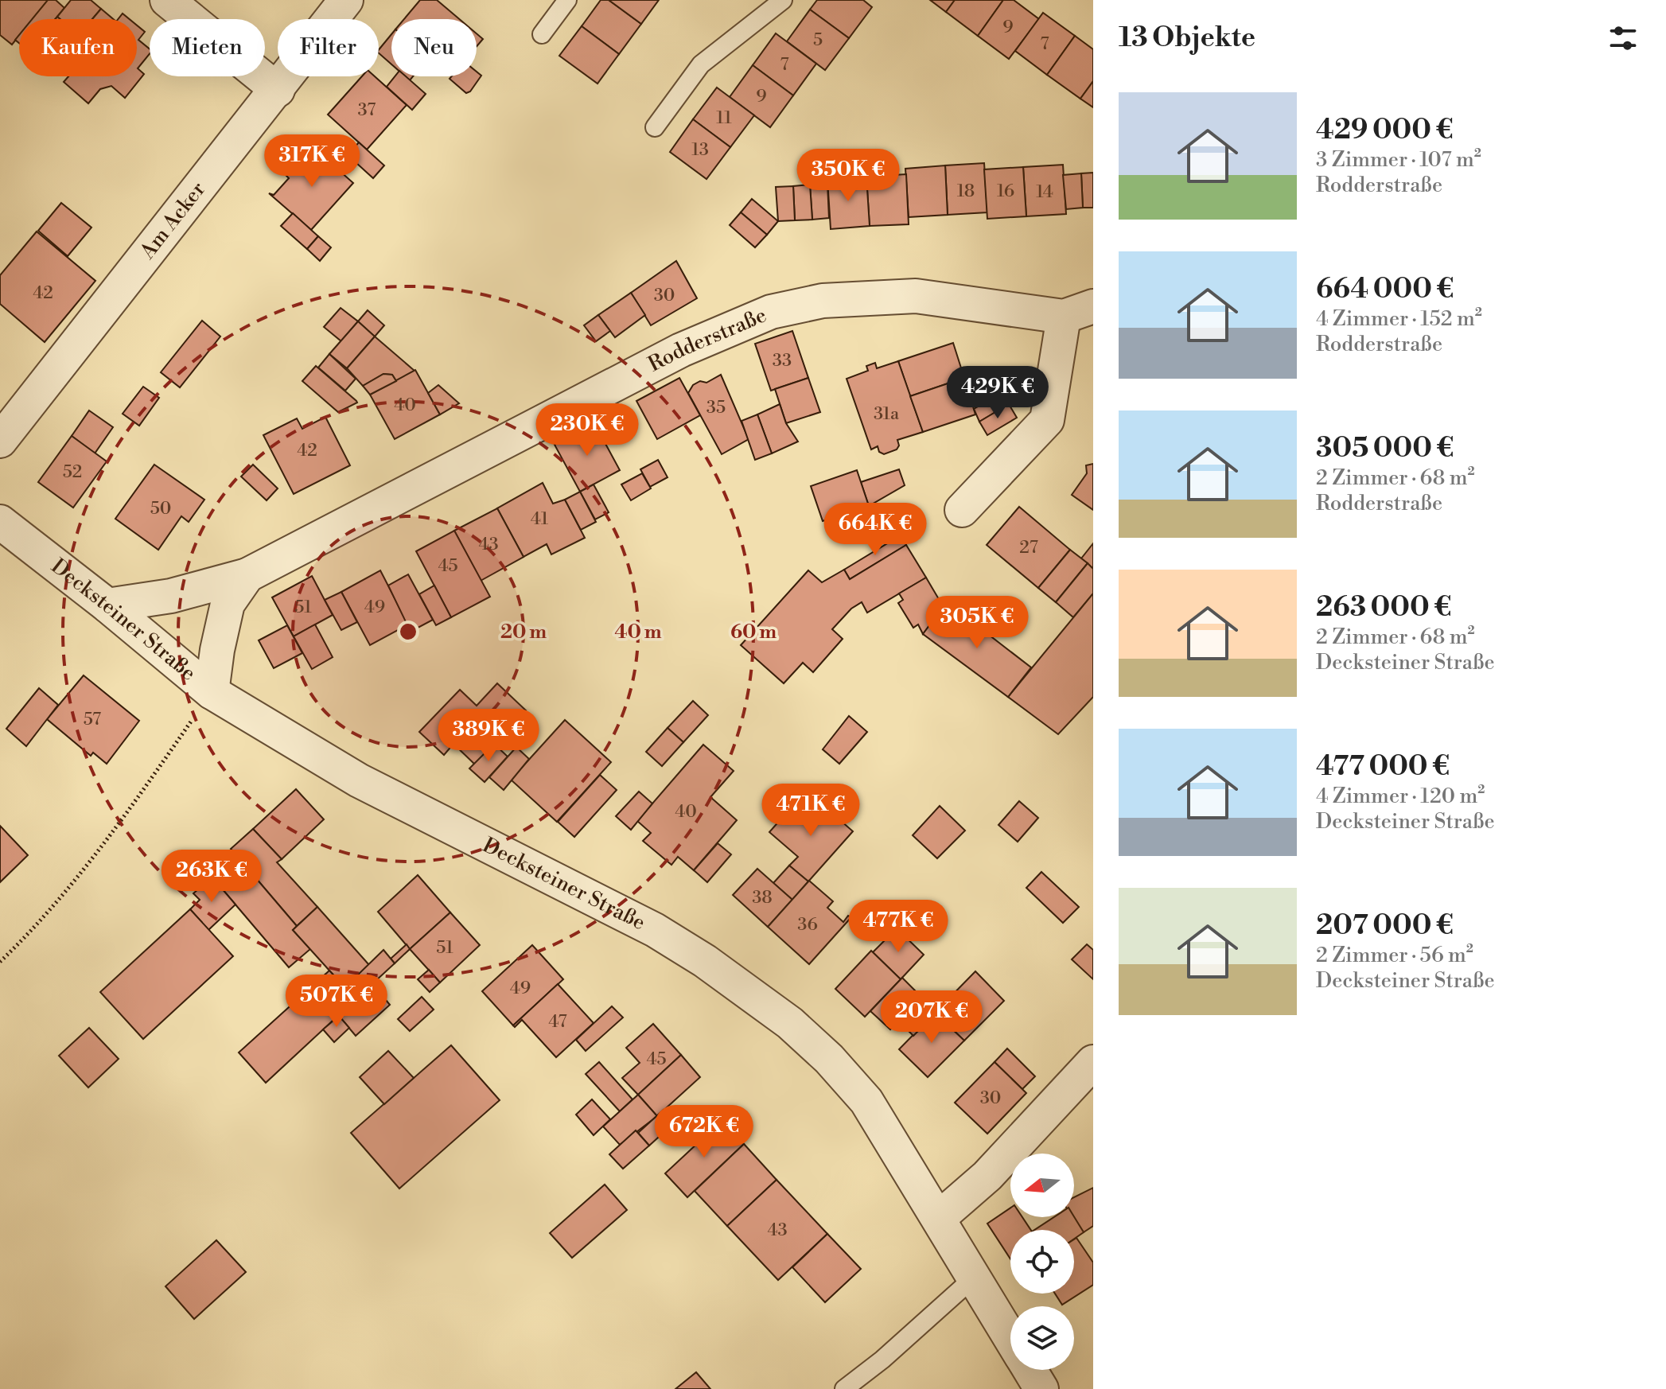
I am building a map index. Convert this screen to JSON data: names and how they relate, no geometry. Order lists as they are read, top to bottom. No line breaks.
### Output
{"streets":{"street":["Am Acker","Rodderstraße","Decksteiner Straße"]},"crossings":[["Rodderstraße","Decksteiner Straße"]],"house_numbers":["9","5","7","7","9","37","11","13","18","16","14","42","30","33","40","35","31a","42","52","50","41","43","27","45","51","49","57","40","38","36","51","49","47","45","30","43"],"north":"left","page":{"heading":"13 Objekte","chip":["Kaufen","Mieten","Filter","Neu"],"list":[{"name":"429 000 €","note":"3 Zimmer · 107 m² · Rodderstraße"},{"name":"664 000 €","note":"4 Zimmer · 152 m² · Rodderstraße"},{"name":"305 000 €","note":"2 Zimmer · 68 m² · Rodderstraße"},{"name":"263 000 €","note":"2 Zimmer · 68 m² · Decksteiner Straße"},{"name":"477 000 €","note":"4 Zimmer · 120 m² · Decksteiner Straße"},{"name":"207 000 €","note":"2 Zimmer · 56 m² · Decksteiner Straße"}],"price":["317K €","350K €","429K €","230K €","664K €","305K €","389K €","471K €","263K €","477K €","507K €","207K €","672K €"]},"rings":["20 m","40 m","60 m"]}
